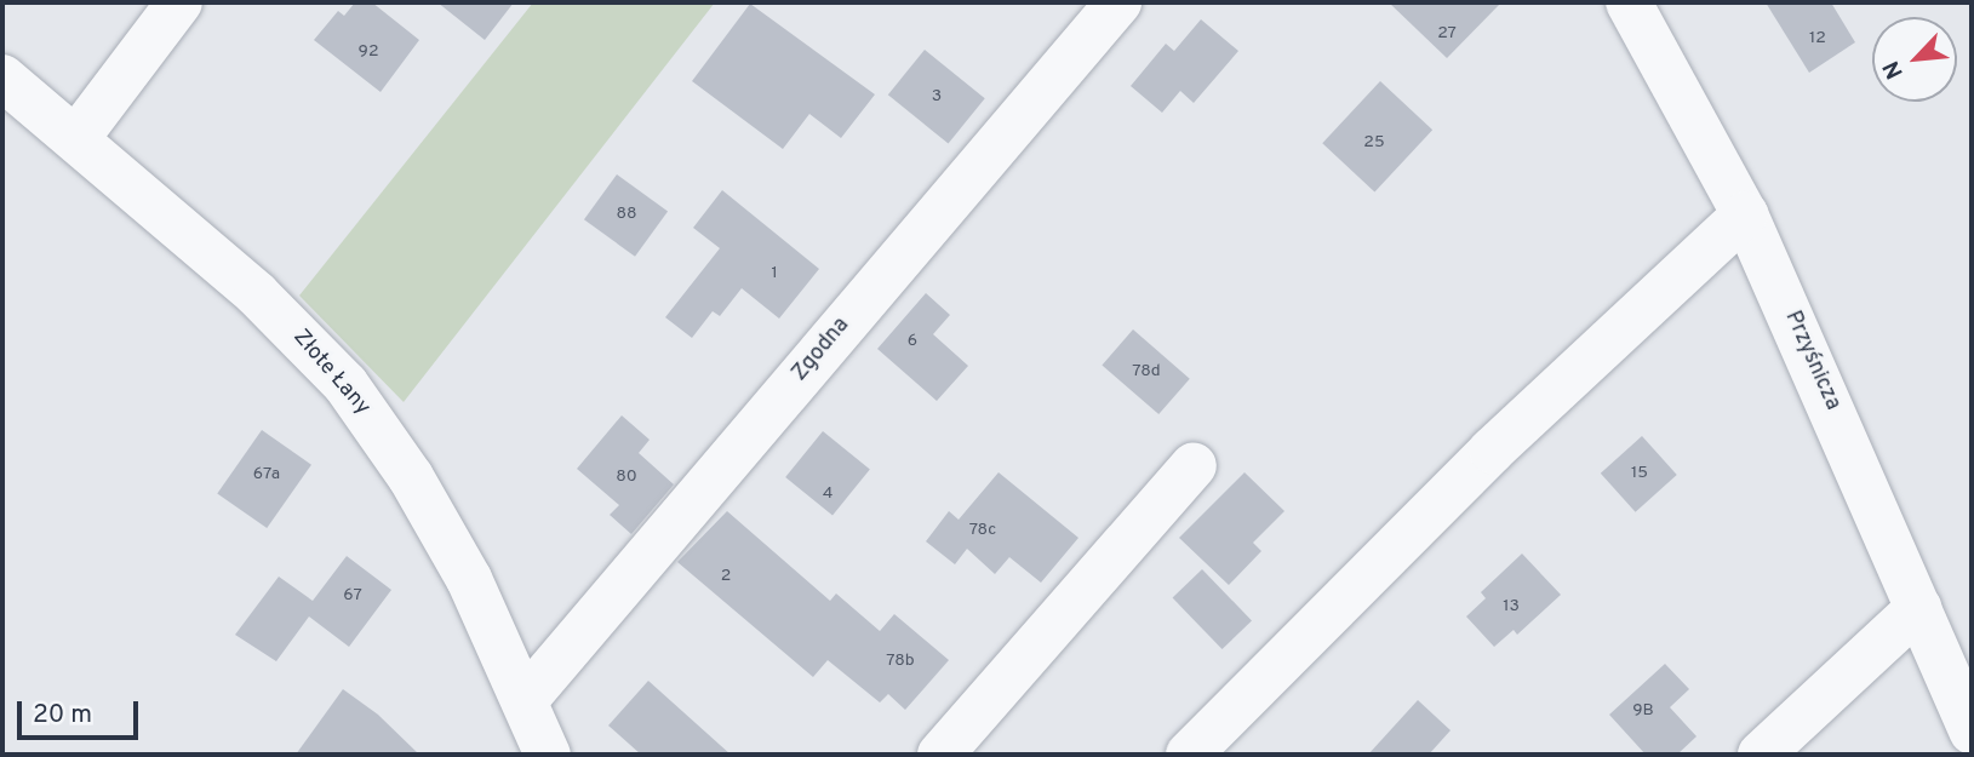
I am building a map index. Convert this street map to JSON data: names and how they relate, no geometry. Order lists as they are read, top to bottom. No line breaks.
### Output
{"streets":{"street":["Zgodna","Przyśnicza","Złote Łany"]},"crossings":[["Zgodna","Złote Łany"]],"house_numbers":["27","12","92","3","25","88","1","6","78d","15","67a","80","4","78c","2","67","13","78b","9B"],"scale_bar":"20 m","north":"bottom left"}
